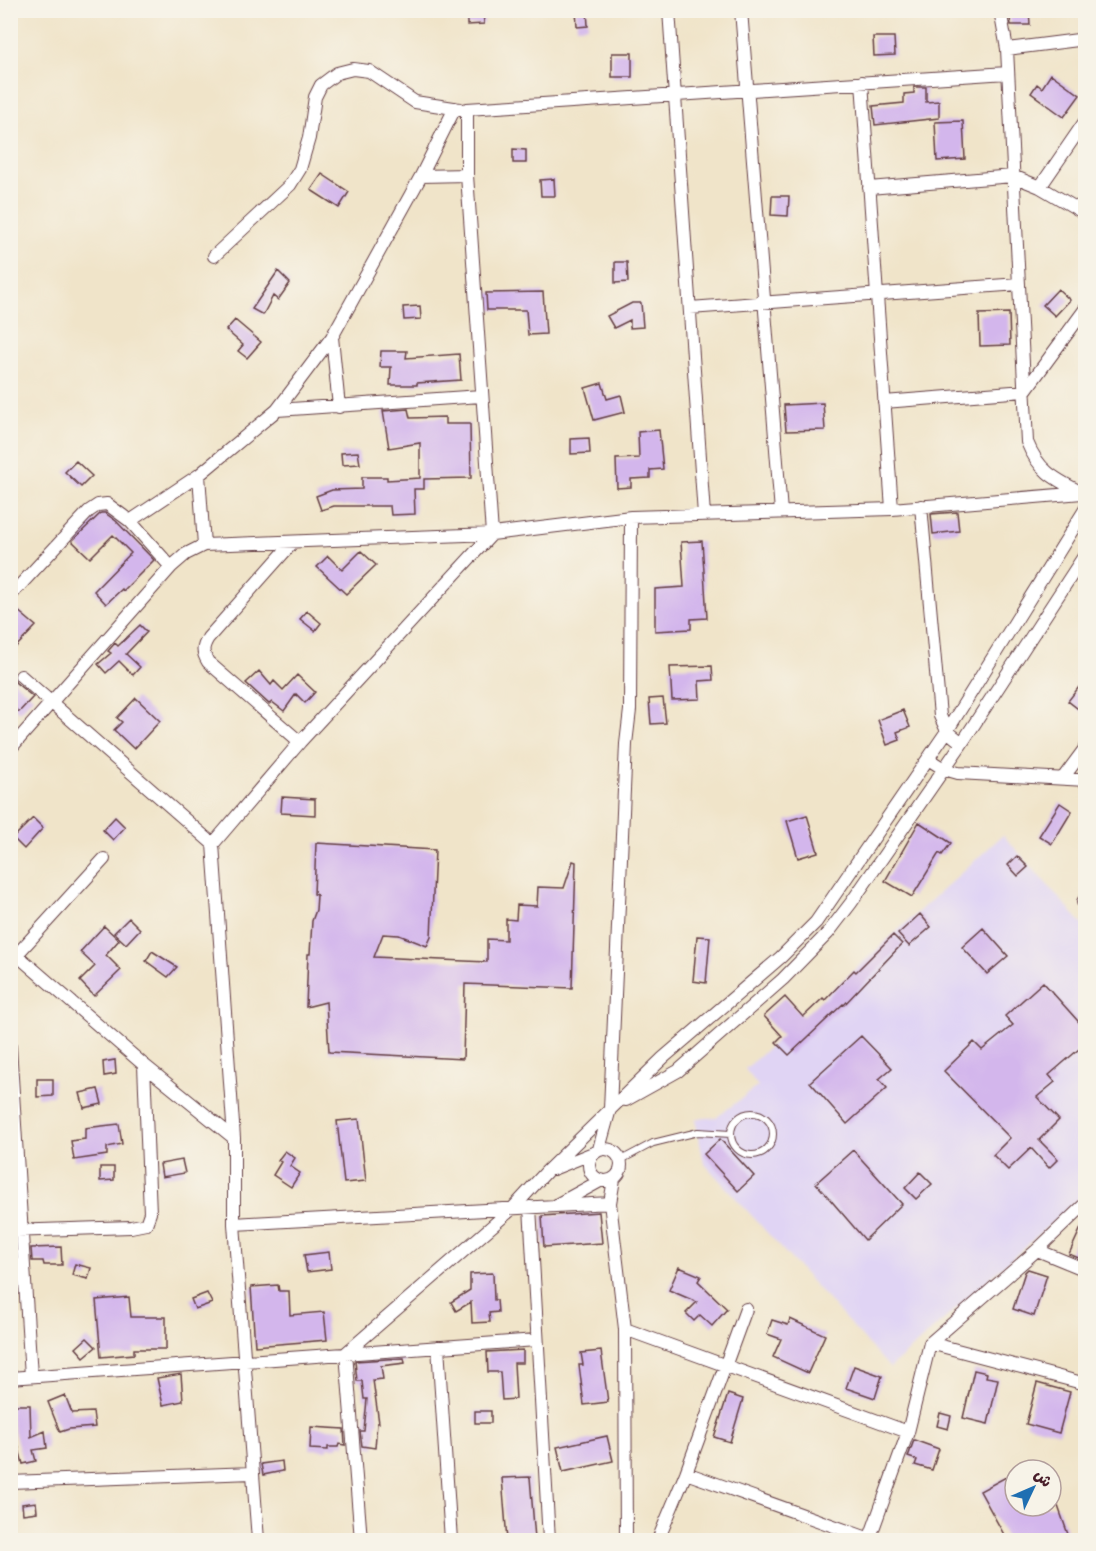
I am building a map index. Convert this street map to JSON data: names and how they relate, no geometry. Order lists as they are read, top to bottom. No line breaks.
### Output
{"north":"top right"}
